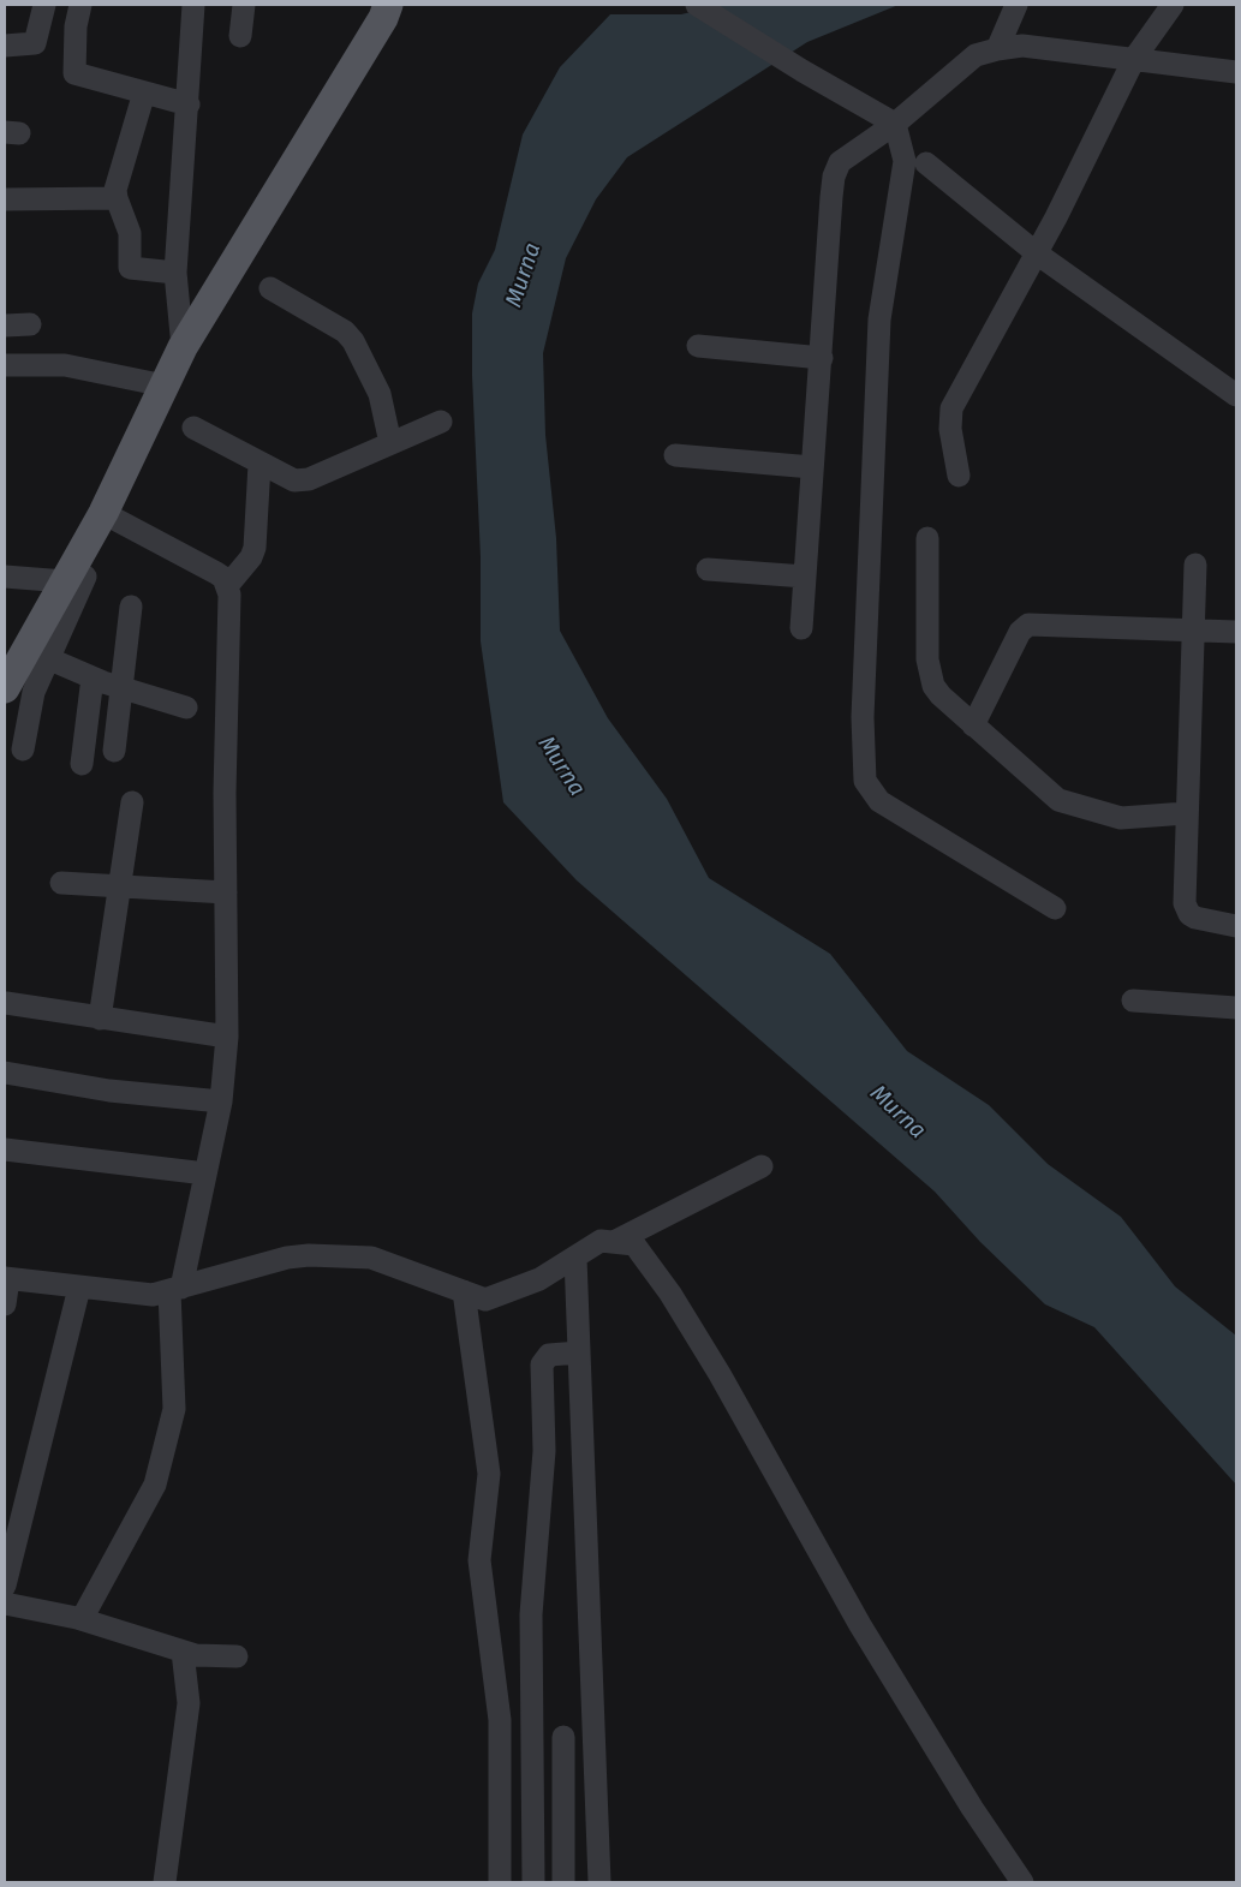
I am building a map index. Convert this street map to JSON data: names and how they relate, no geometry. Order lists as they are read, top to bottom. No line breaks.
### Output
{"water":["Murna"]}
